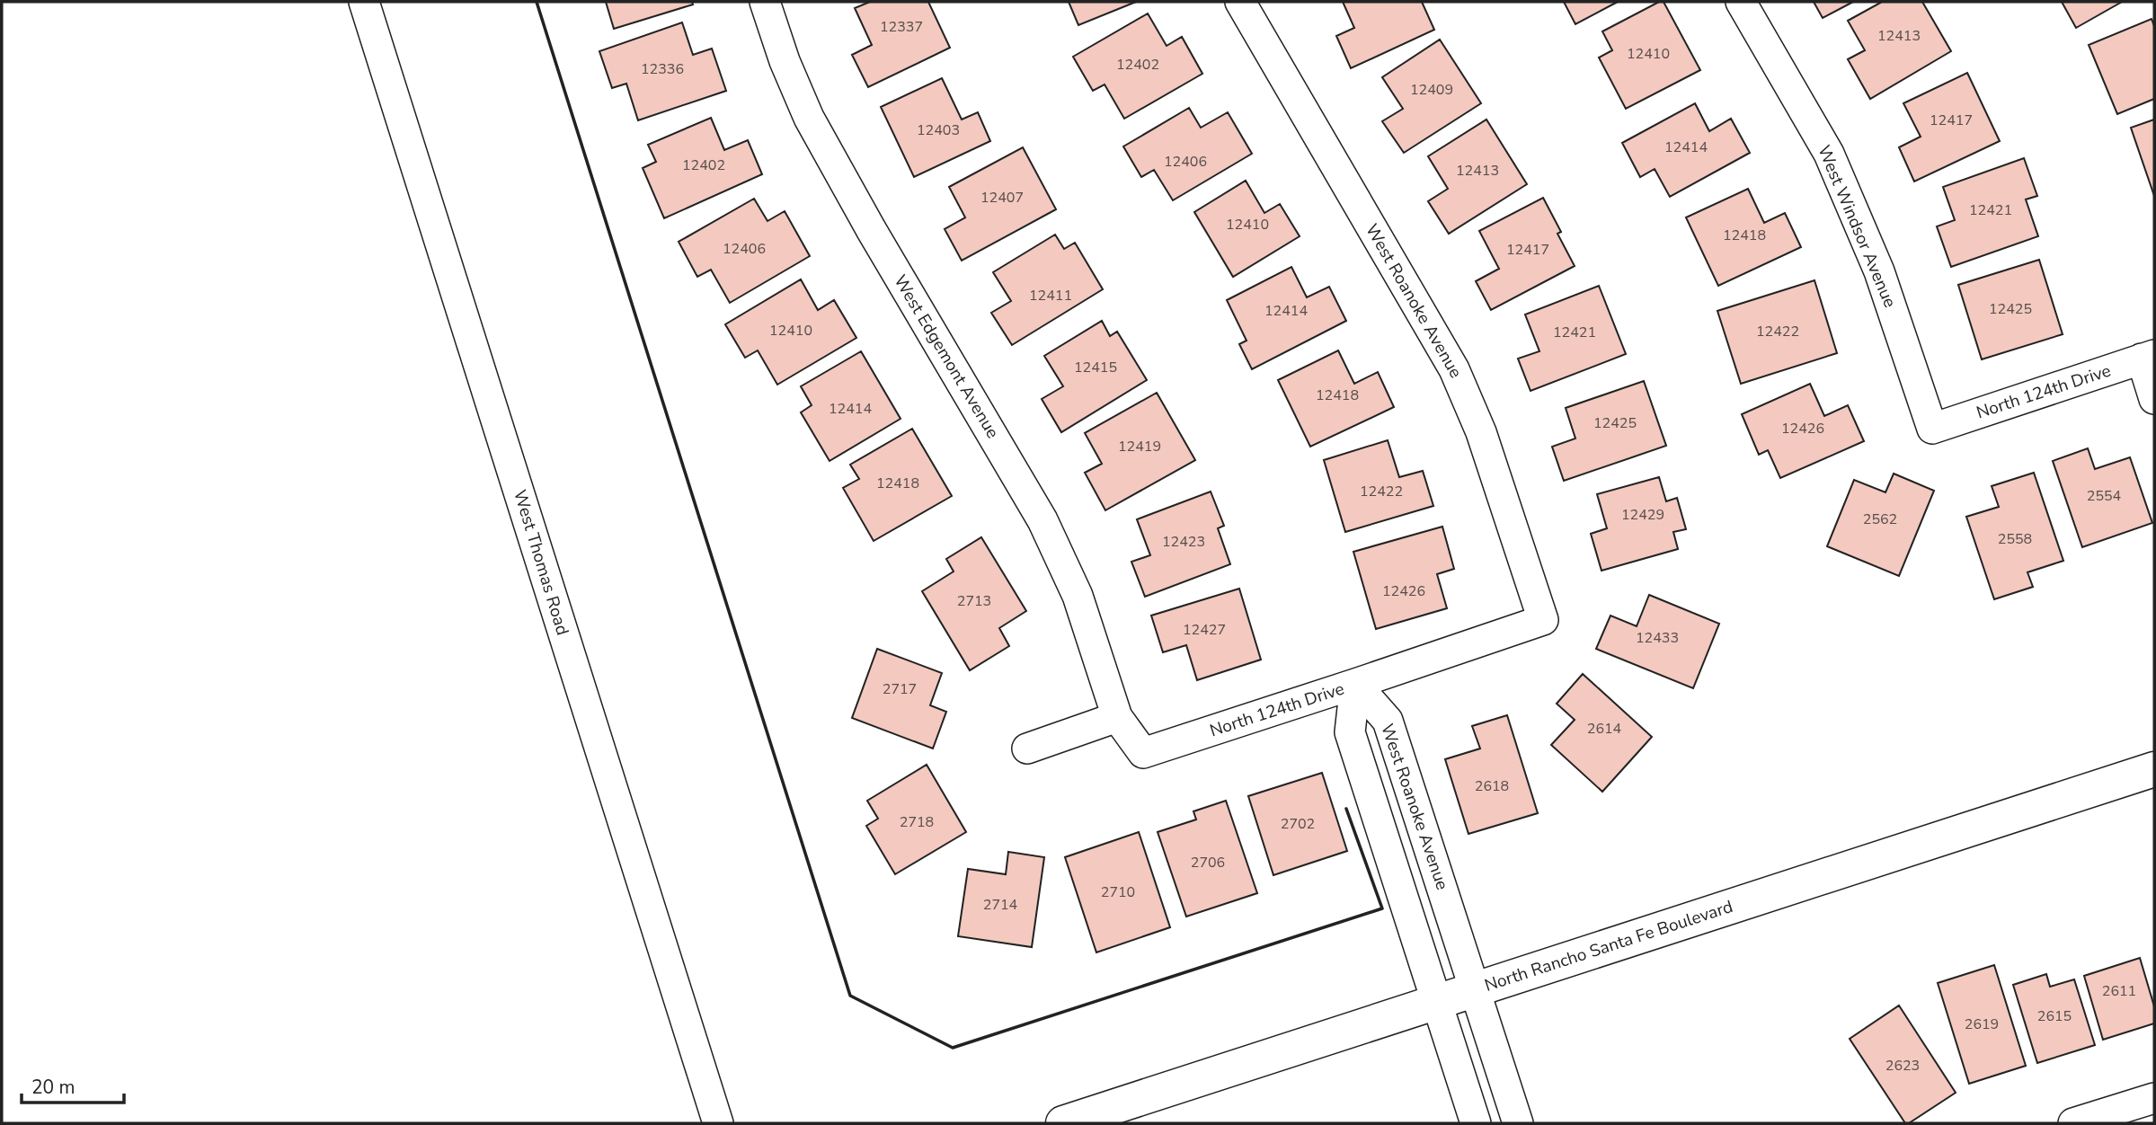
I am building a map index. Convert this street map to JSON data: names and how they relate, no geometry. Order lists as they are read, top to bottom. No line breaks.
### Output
{"streets":{"street":["West Windsor Avenue","West Roanoke Avenue","West Edgemont Avenue","North 124th Drive","West Thomas Road","North Rancho Santa Fe Boulevard"]},"crossings":[["West Windsor Avenue","North 124th Drive"],["West Roanoke Avenue","North 124th Drive"],["West Roanoke Avenue","North Rancho Santa Fe Boulevard"],["West Edgemont Avenue","North 124th Drive"]],"house_numbers":["12337","12413","12410","12402","12336","12409","12417","12403","12414","12406","12402","12413","12407","12421","12410","12418","12406","12417","12411","12425","12414","12410","12422","12421","12415","12418","12414","12425","12426","12419","12418","12422","2554","12429","2562","2558","12423","12426","2713","12427","12433","2717","2614","2618","2718","2702","2706","2710","2714","2611","2615","2619","2623"],"scale_bar":"20 m"}
